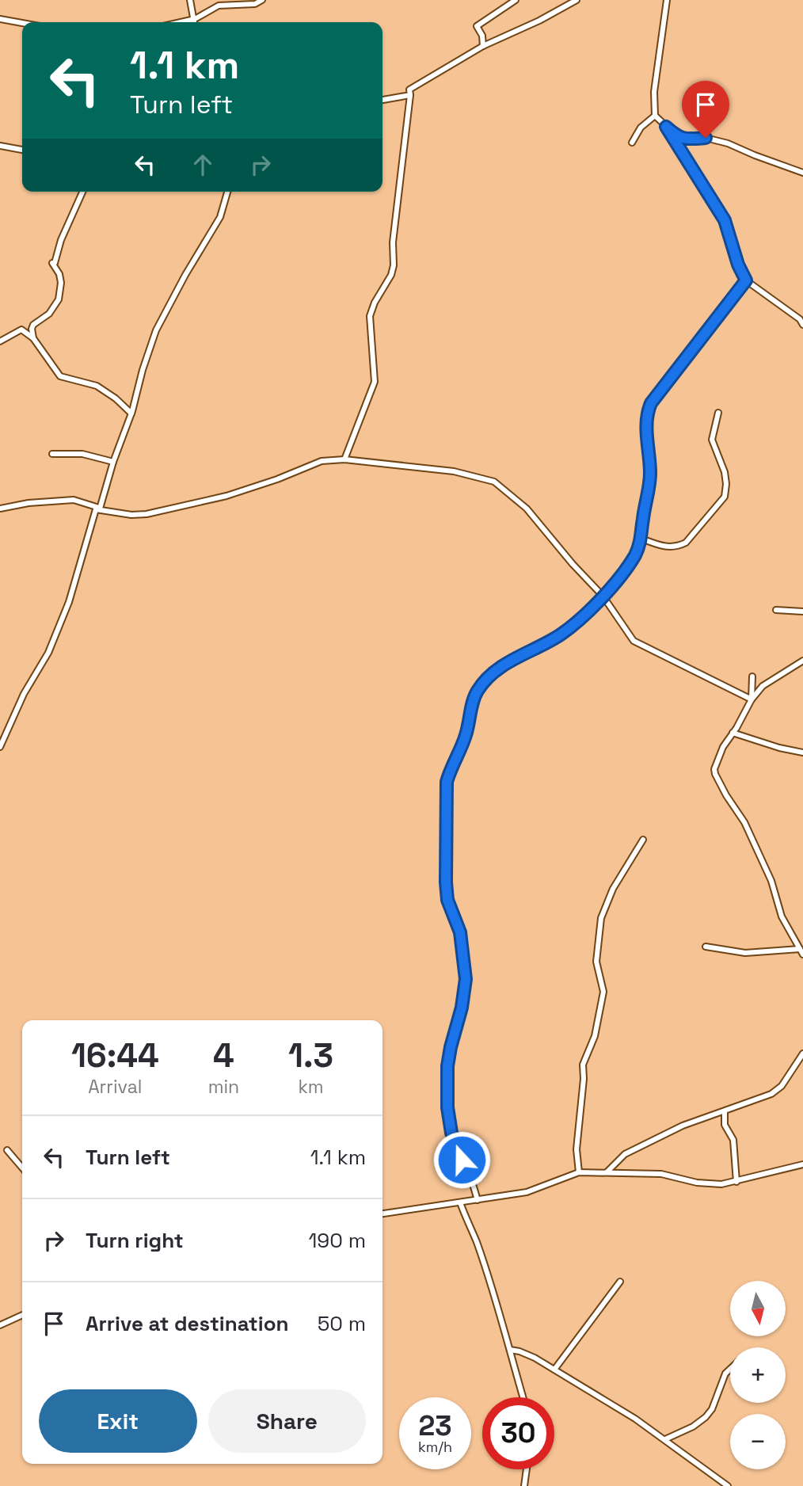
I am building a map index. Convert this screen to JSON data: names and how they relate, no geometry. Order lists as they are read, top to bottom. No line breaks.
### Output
{"north":"bottom","page":{"turn":["1.1 km","Turn left"],"eta":["16:44","Arrival","4","min","1.3","km"],"list":[{"name":"Turn left","value":"1.1 km"},{"name":"Turn right","value":"190 m"},{"name":"Arrive at destination","value":"50 m"}],"map_buttons":["+","−"],"buttons":["Exit","Share"],"speed":"23 km/h","limit":"30"}}
